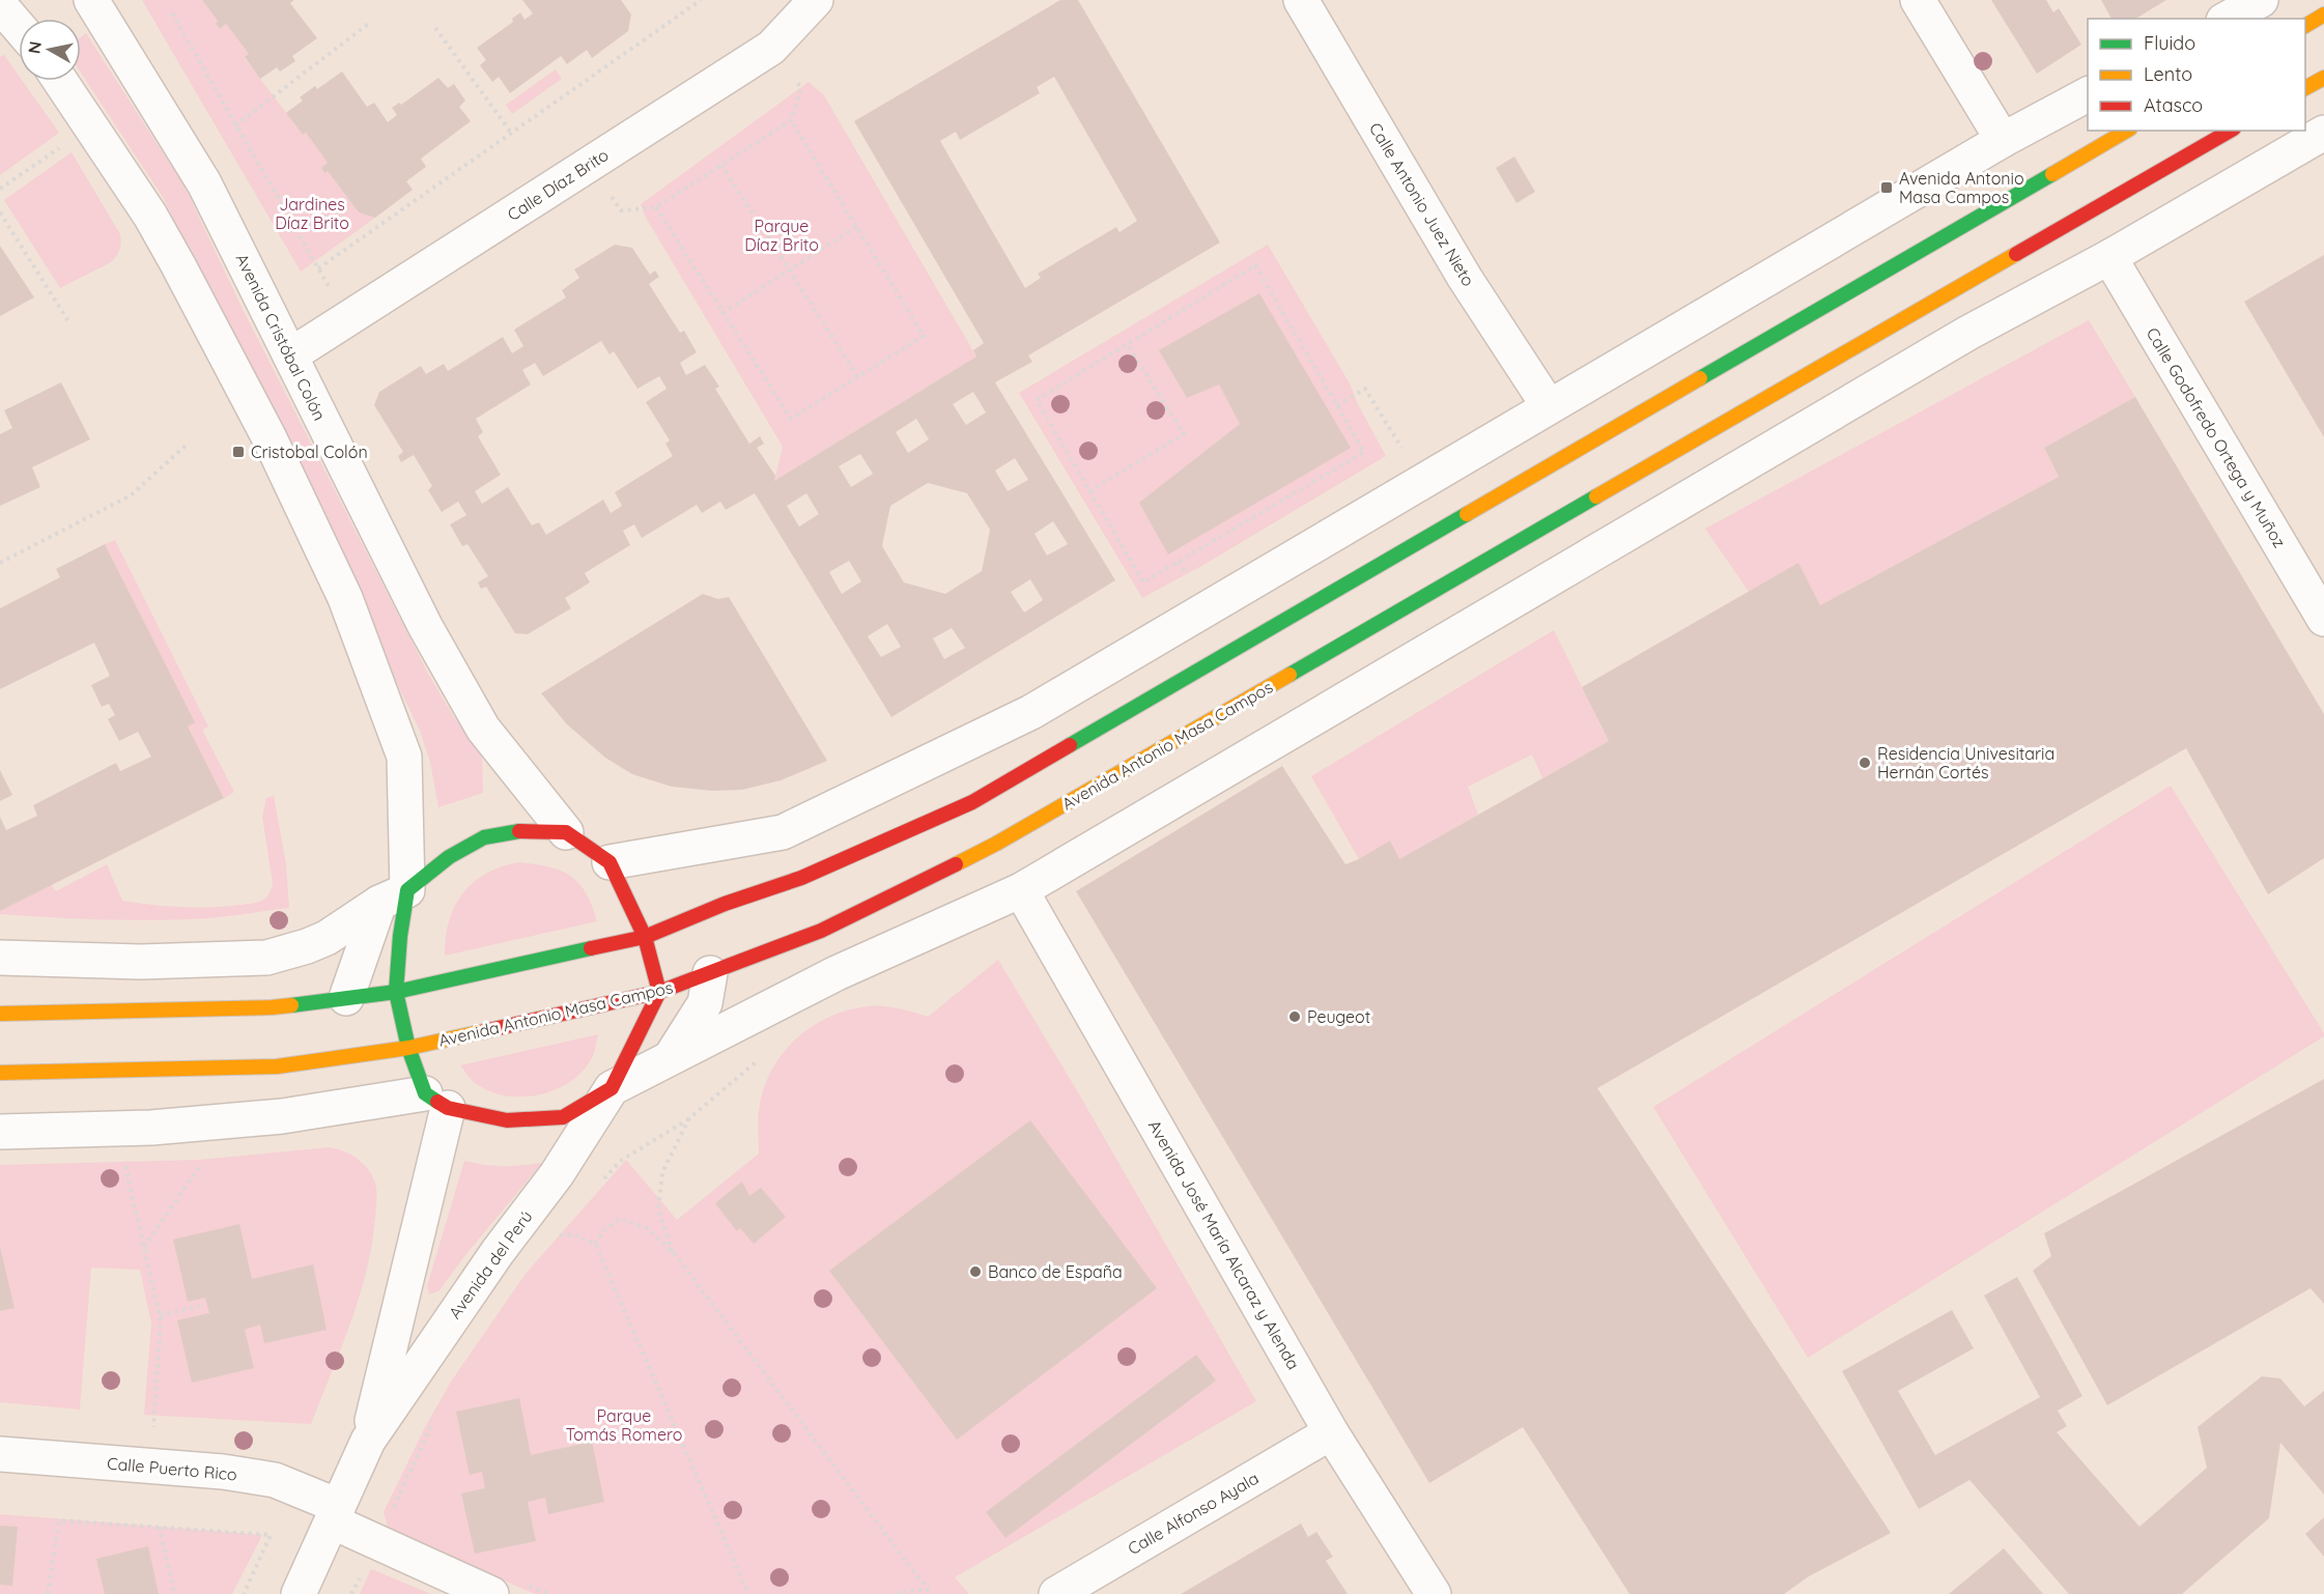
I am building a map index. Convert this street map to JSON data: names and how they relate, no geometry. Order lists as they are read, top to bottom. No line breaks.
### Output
{"streets":{"highway":["Avenida Antonio Masa Campos"],"street":["Calle Díaz Brito","Calle Antonio Juez Nieto","Avenida Cristóbal Colón","Calle Godofredo Ortega y Muñoz","Avenida José María Alcaraz y Alenda","Avenida del Perú","Calle Puerto Rico","Calle Alfonso Ayala"]},"crossings":[["Calle Díaz Brito","Avenida Cristóbal Colón"],["Avenida José María Alcaraz y Alenda","Calle Alfonso Ayala"],["Avenida del Perú","Calle Puerto Rico"]],"parks":["Jardines Díaz Brito","Parque Díaz Brito","Parque Tomás Romero"],"places":{"transit":["Avenida Antonio Masa Campos","Cristobal Colón"],"other":["Residencia Univesitaria Hernán Cortés","Peugeot","Banco de España"]},"legend":["Fluido","Lento","Atasco"],"north":"left"}
